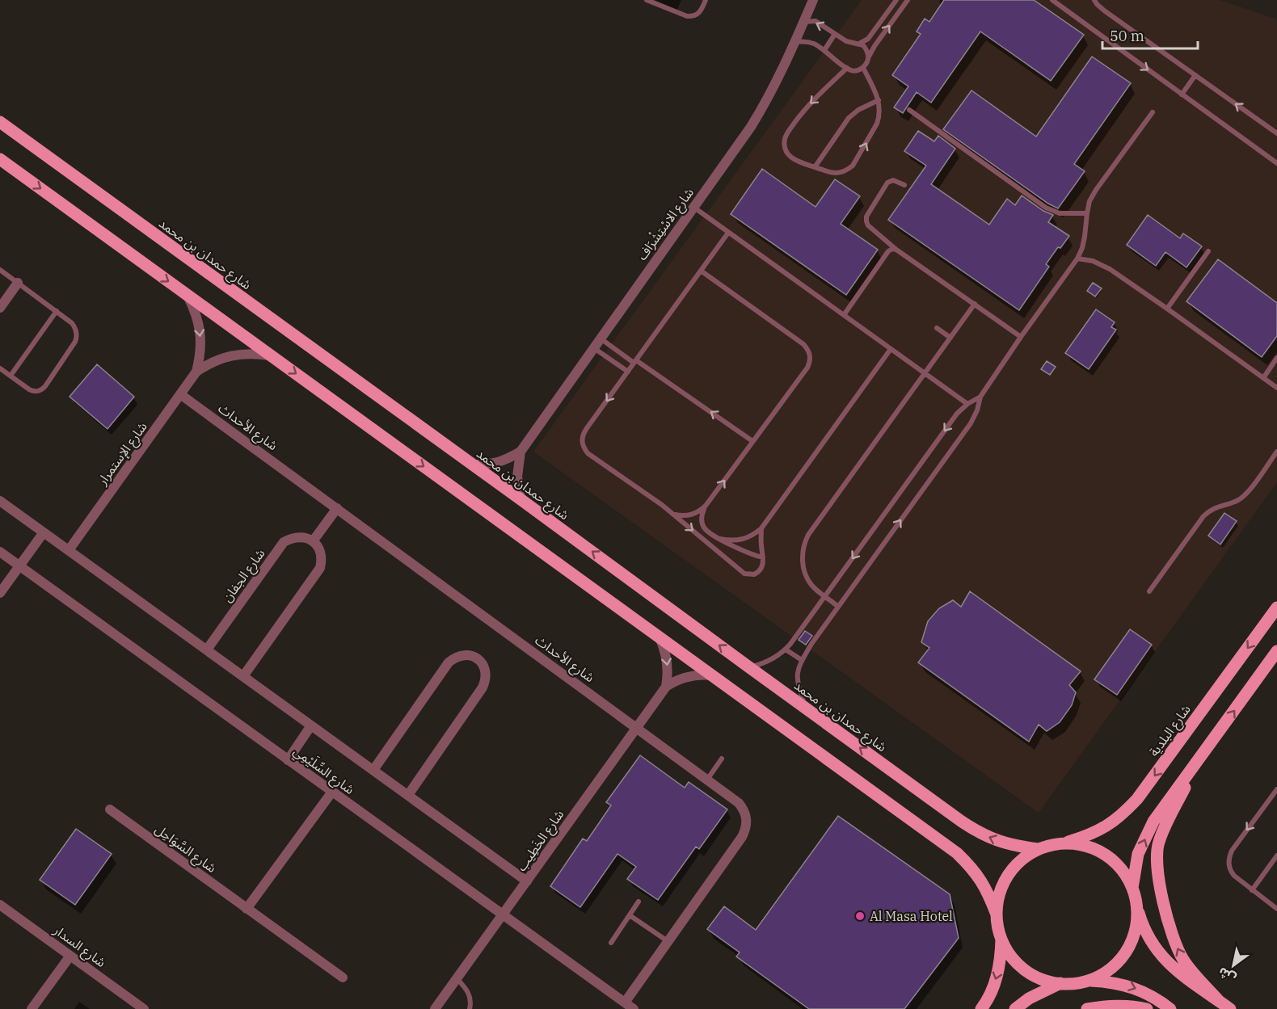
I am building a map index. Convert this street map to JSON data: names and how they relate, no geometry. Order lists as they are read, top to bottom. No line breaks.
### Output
{"streets":{"main road":["شارع حمدان بن محمد","شارع البلدية"],"street":["شارع الاسْتِشْرَاف","شارع الأحداث","شارع الإستمرار","شارع الجفان","شارع السِّلَيْمِي","شارع الخَطِيب","شارع السَّوَاحِل","شارع السدار"]},"crossings":[["شارع الاسْتِشْرَاف","شارع حمدان بن محمد"],["شارع حمدان بن محمد","شارع البلدية"],["شارع الأحداث","شارع الإستمرار"],["شارع الأحداث","شارع السِّلَيْمِي"],["شارع الأحداث","شارع الخَطِيب"],["شارع السِّلَيْمِي","شارع الخَطِيب"]],"places":["Al Masa Hotel"],"scale_bar":"50 m","north":"bottom left"}
